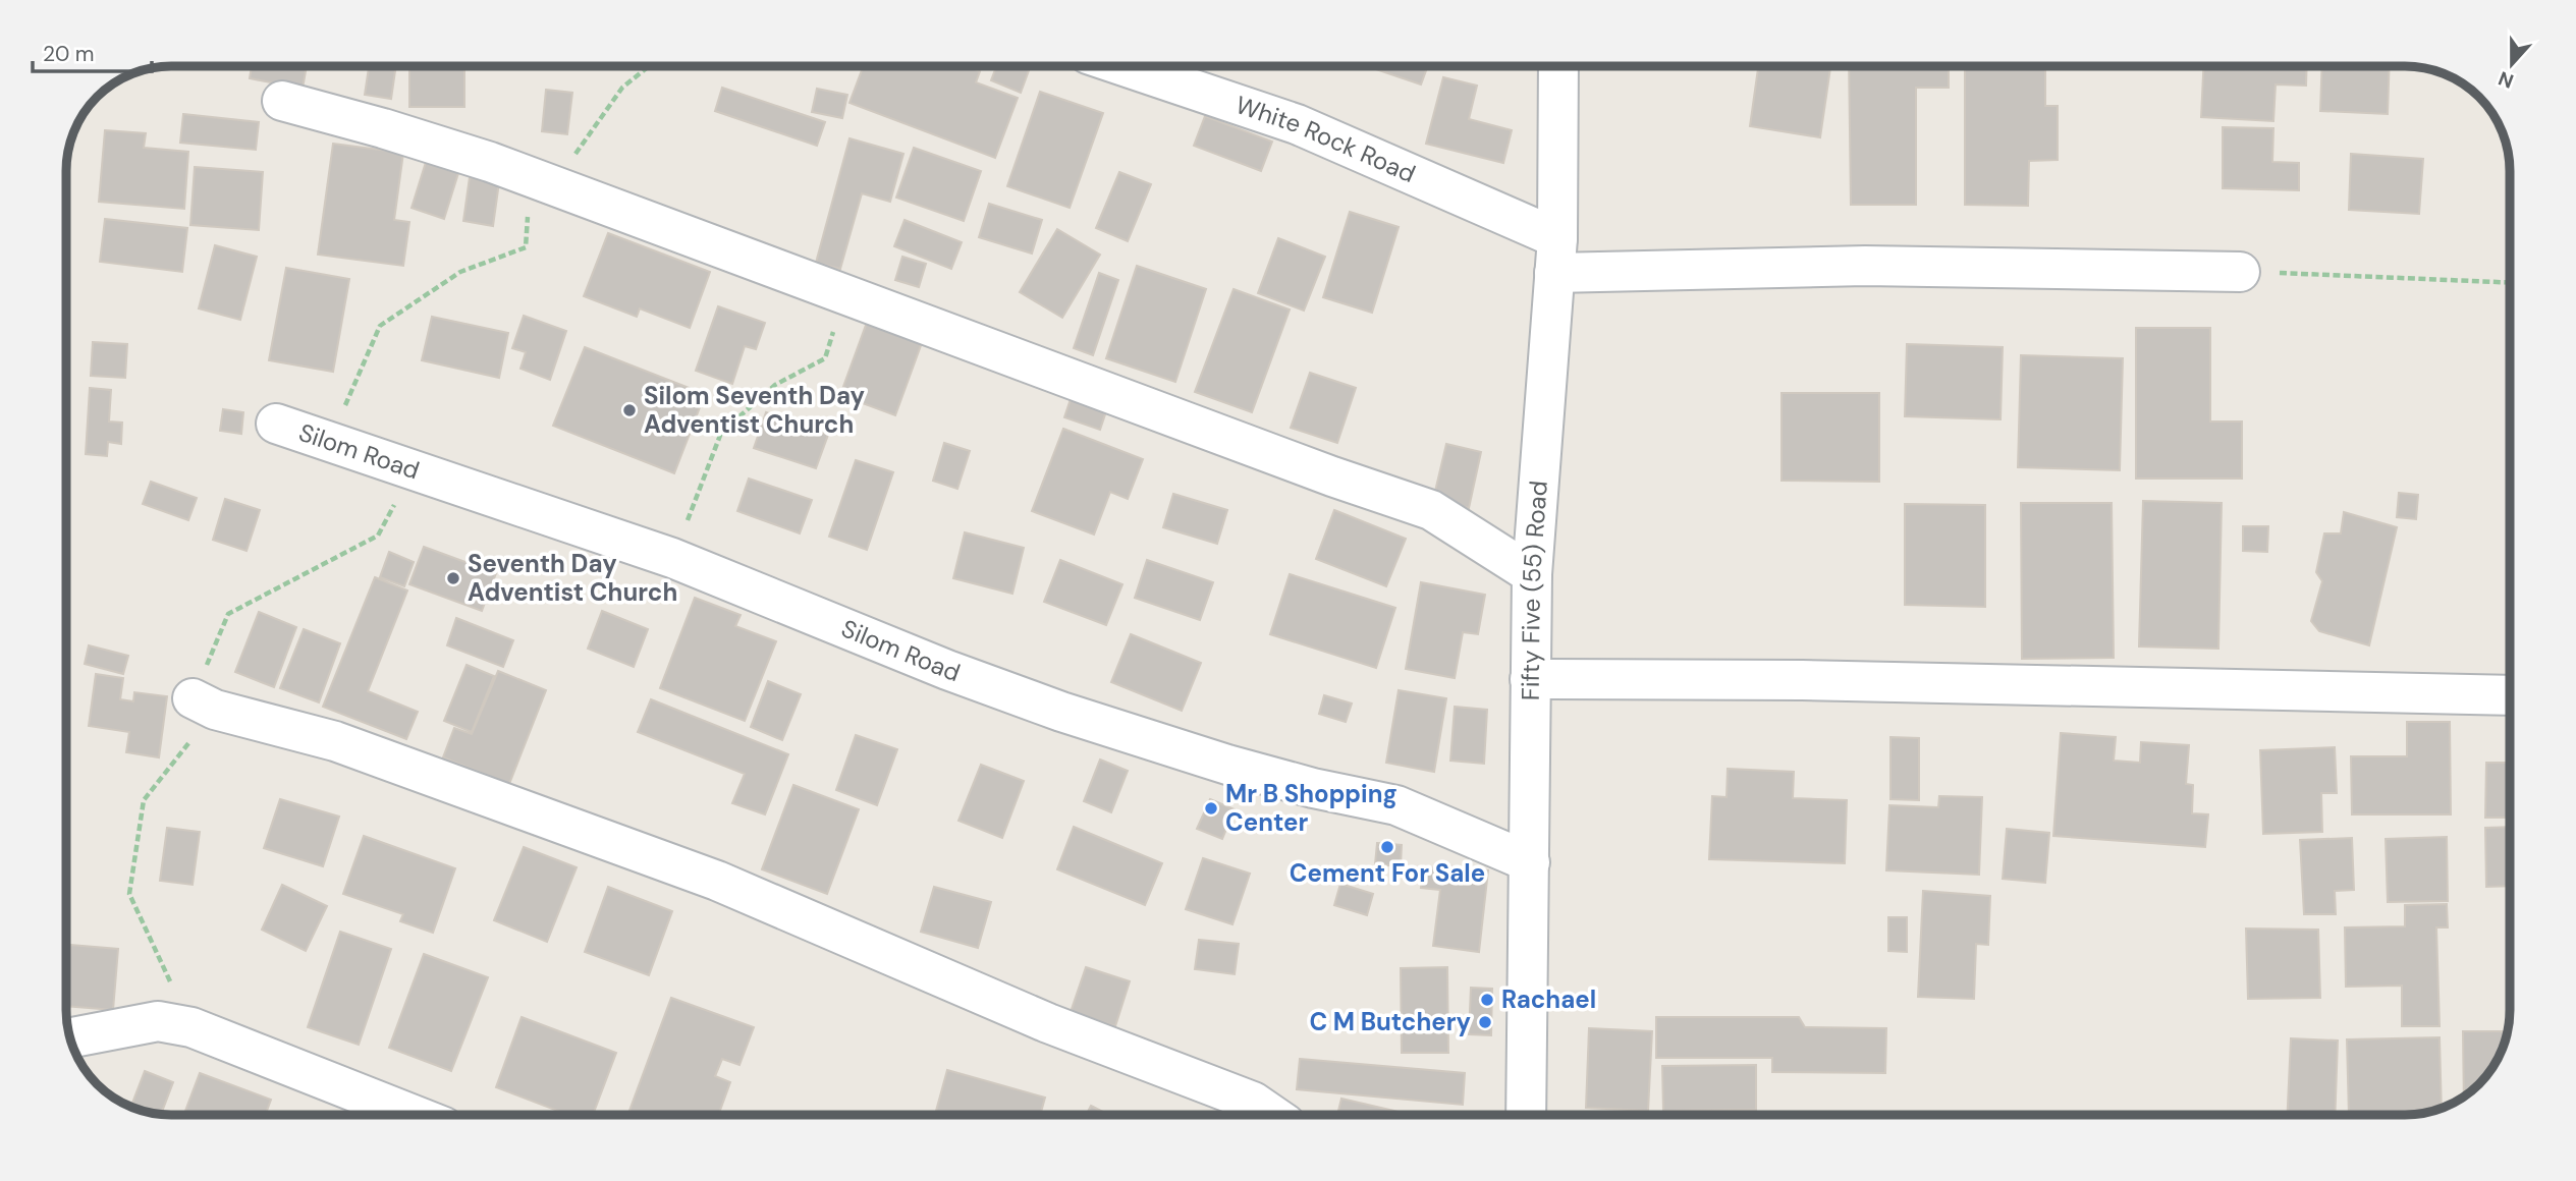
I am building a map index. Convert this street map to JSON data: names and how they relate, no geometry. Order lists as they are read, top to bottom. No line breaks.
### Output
{"streets":{"street":["White Rock Road","Silom Road","Fifty Five (55) Road"]},"crossings":[["White Rock Road","Fifty Five (55) Road"],["Silom Road","Fifty Five (55) Road"]],"places":["Silom Seventh Day Adventist Church","Seventh Day Adventist Church","Mr B Shopping Center","Cement For Sale","Rachael","C M Butchery"],"scale_bar":"20 m","north":"bottom"}
